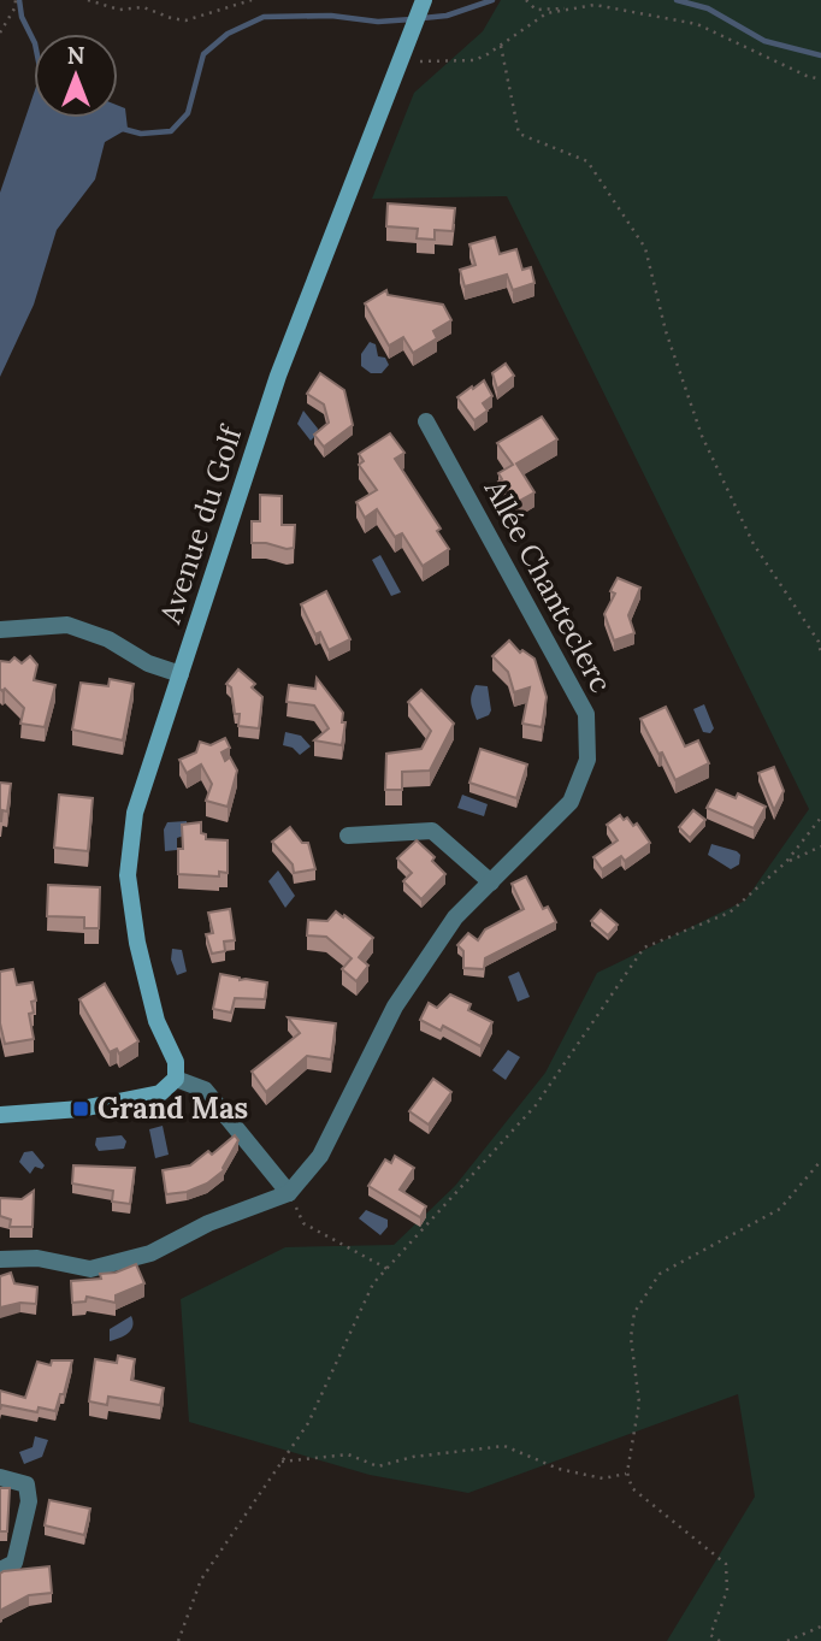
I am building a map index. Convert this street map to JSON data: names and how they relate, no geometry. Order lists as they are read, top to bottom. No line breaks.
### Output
{"streets":{"street":["Avenue du Golf","Allée Chanteclerc"]},"places":{"transit":["Grand Mas"]},"north":"top"}
